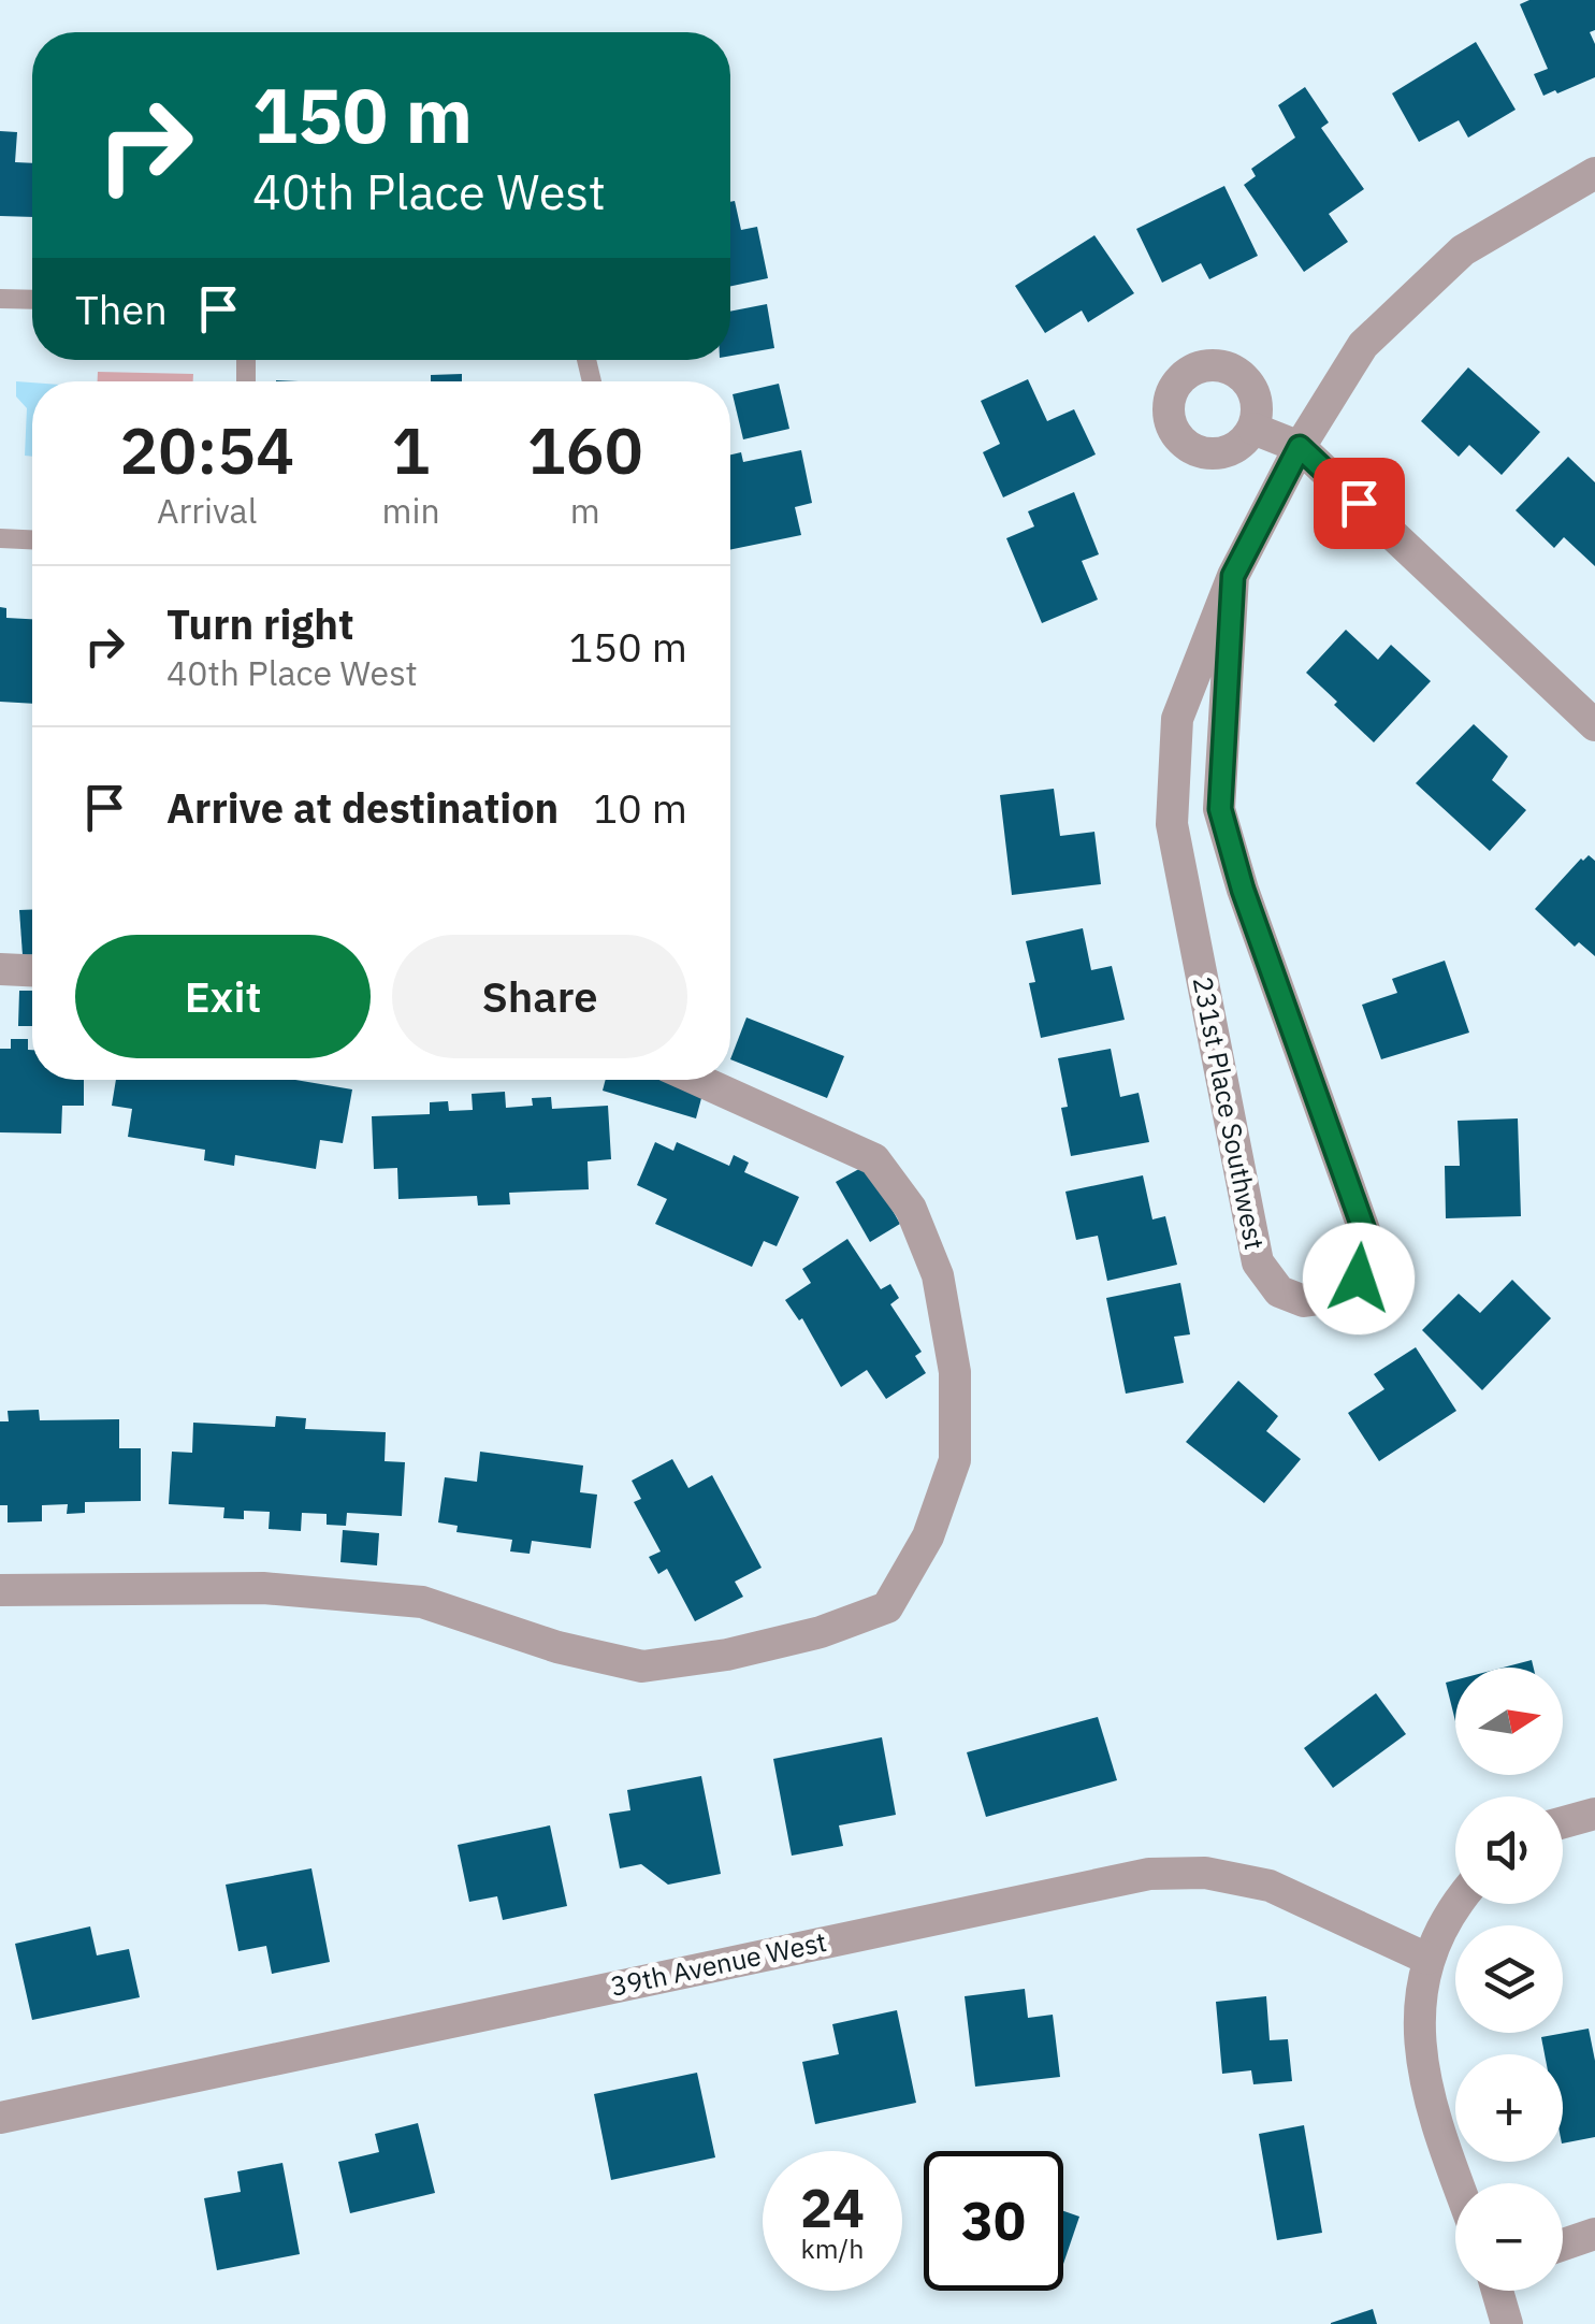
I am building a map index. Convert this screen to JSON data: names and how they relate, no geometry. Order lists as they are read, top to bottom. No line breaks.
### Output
{"streets":{"street":["231st Place Southwest","39th Avenue West"]},"north":"right","page":{"turn":["150 m","40th Place West"],"then":"Then","eta":["20:54","Arrival","1","min","160","m"],"list":[{"name":"Turn right","note":"40th Place West","value":"150 m"},{"name":"Arrive at destination","value":"10 m"}],"buttons":["Exit","Share"],"map_buttons":["+","−"],"speed":"24 km/h","limit":"30"}}
